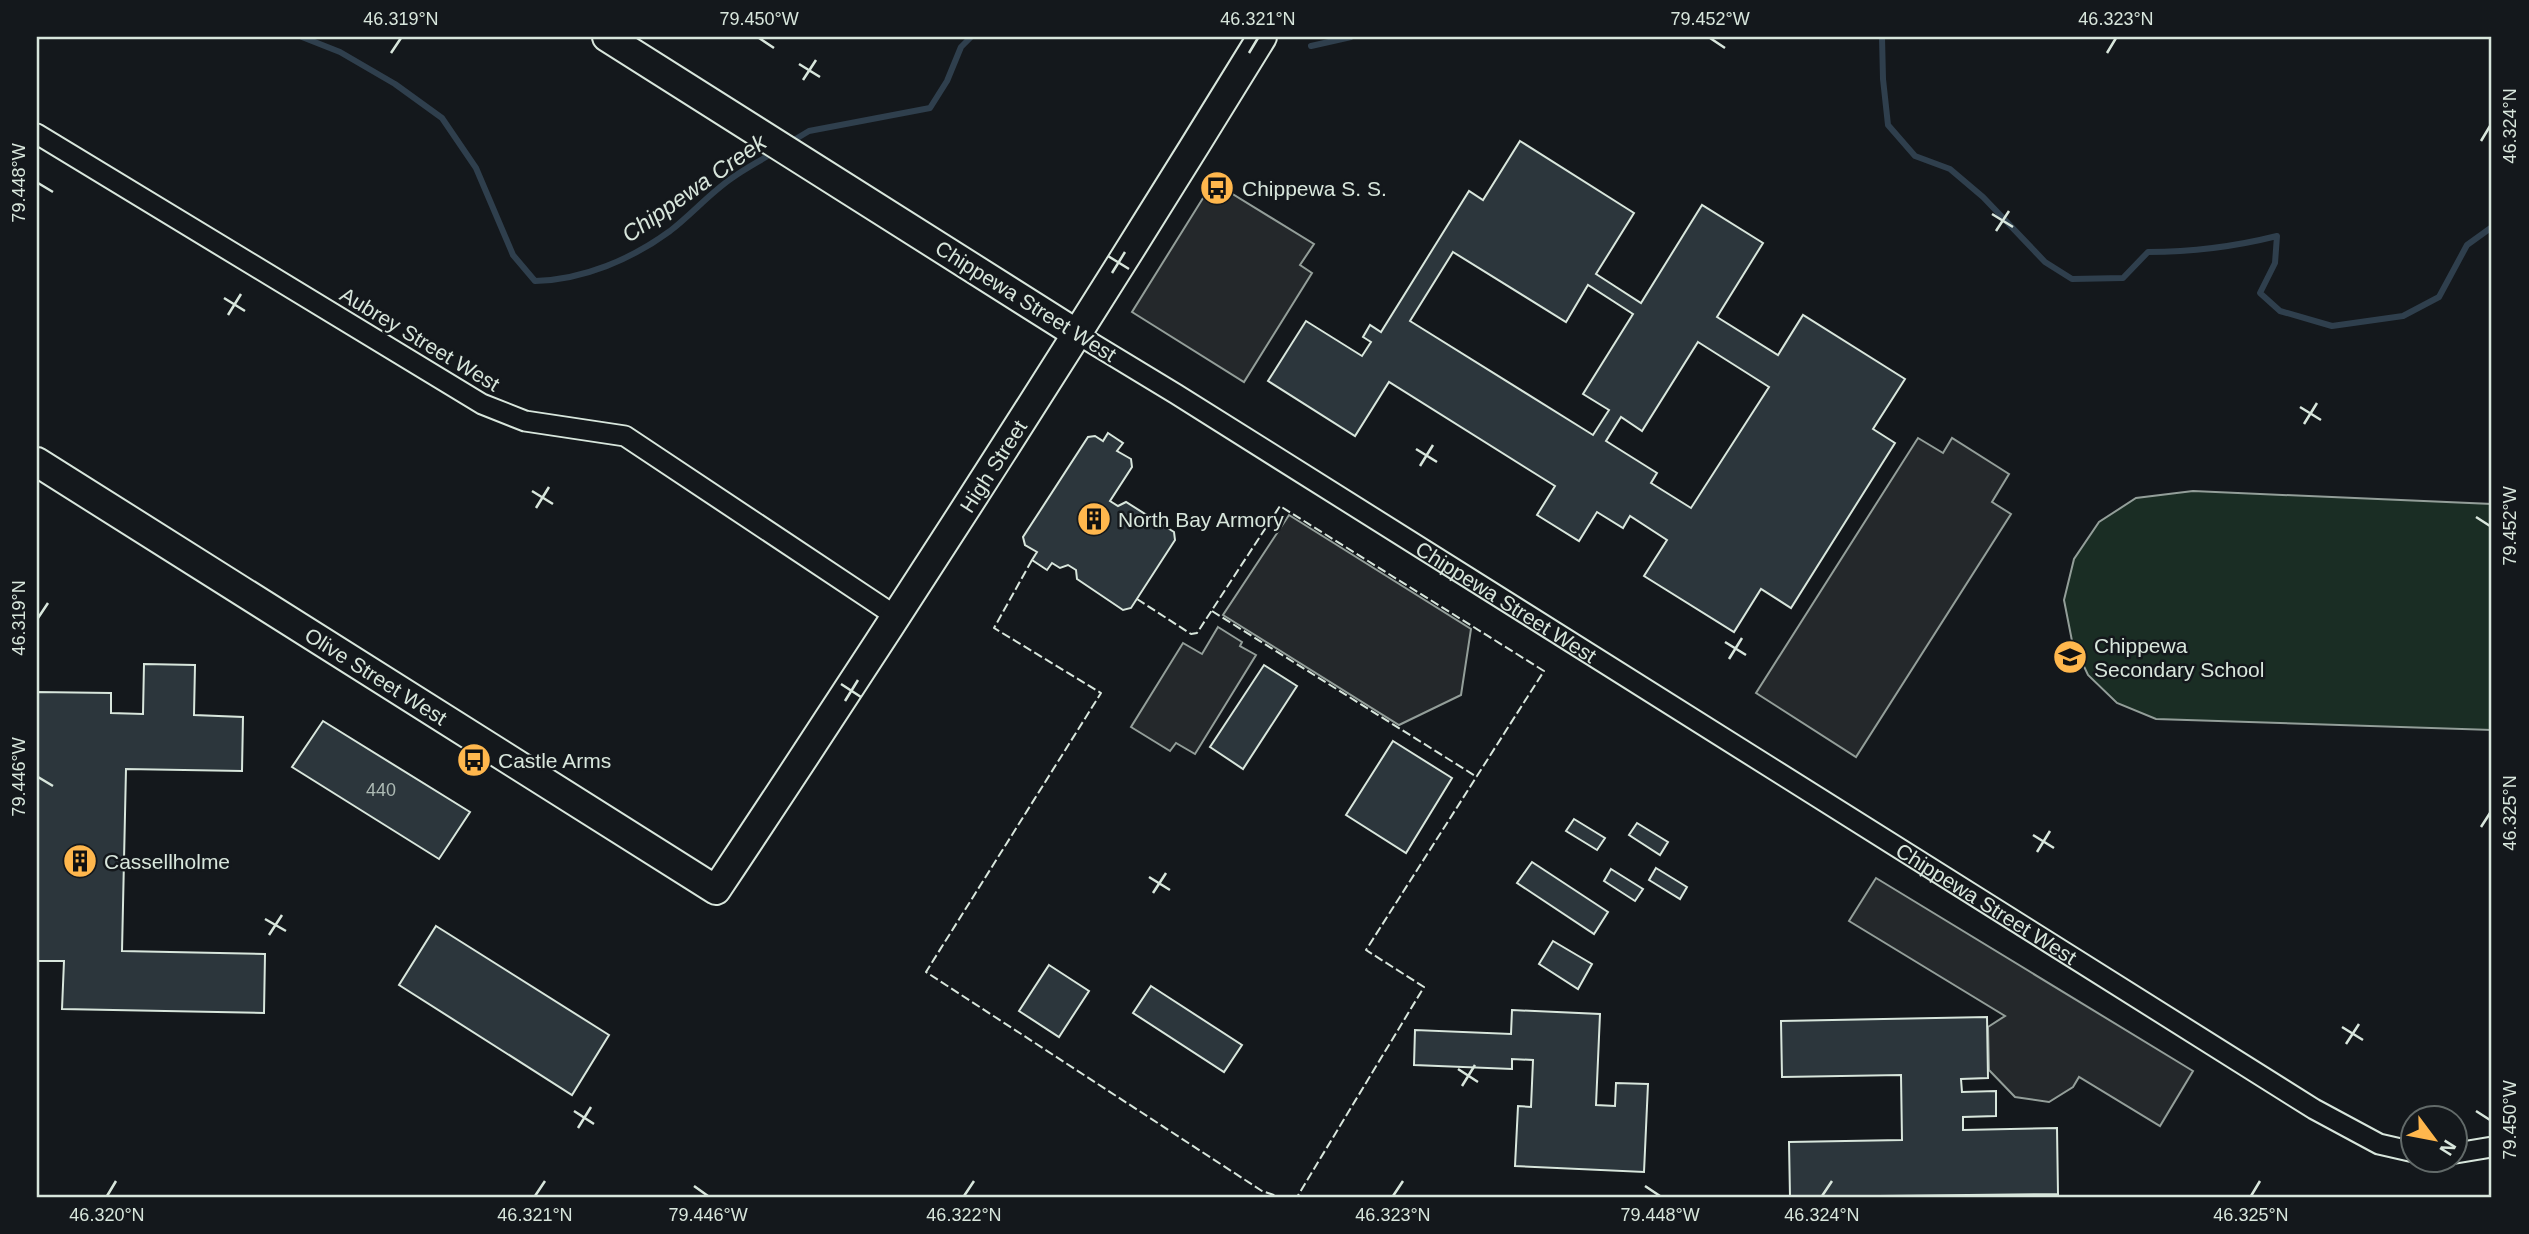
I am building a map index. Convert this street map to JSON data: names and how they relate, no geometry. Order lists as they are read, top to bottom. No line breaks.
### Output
{"streets":{"street":["Chippewa Street West","Aubrey Street West","High Street","Olive Street West"]},"crossings":[["Chippewa Street West","High Street"],["Aubrey Street West","High Street"],["High Street","Olive Street West"]],"water":["Chippewa Creek"],"places":{"bus stop":["Chippewa S. S.","Castle Arms"],"building":["North Bay Armory","Cassellholme"],"school or university":["Chippewa Secondary School"]},"house_numbers":["440"],"north":"bottom right","coordinates":["46.319°N","79.450°W","46.321°N","79.452°W","46.323°N","46.324°N","79.448°W","79.446°W","46.325°N","46.320°N","46.322°N"]}
